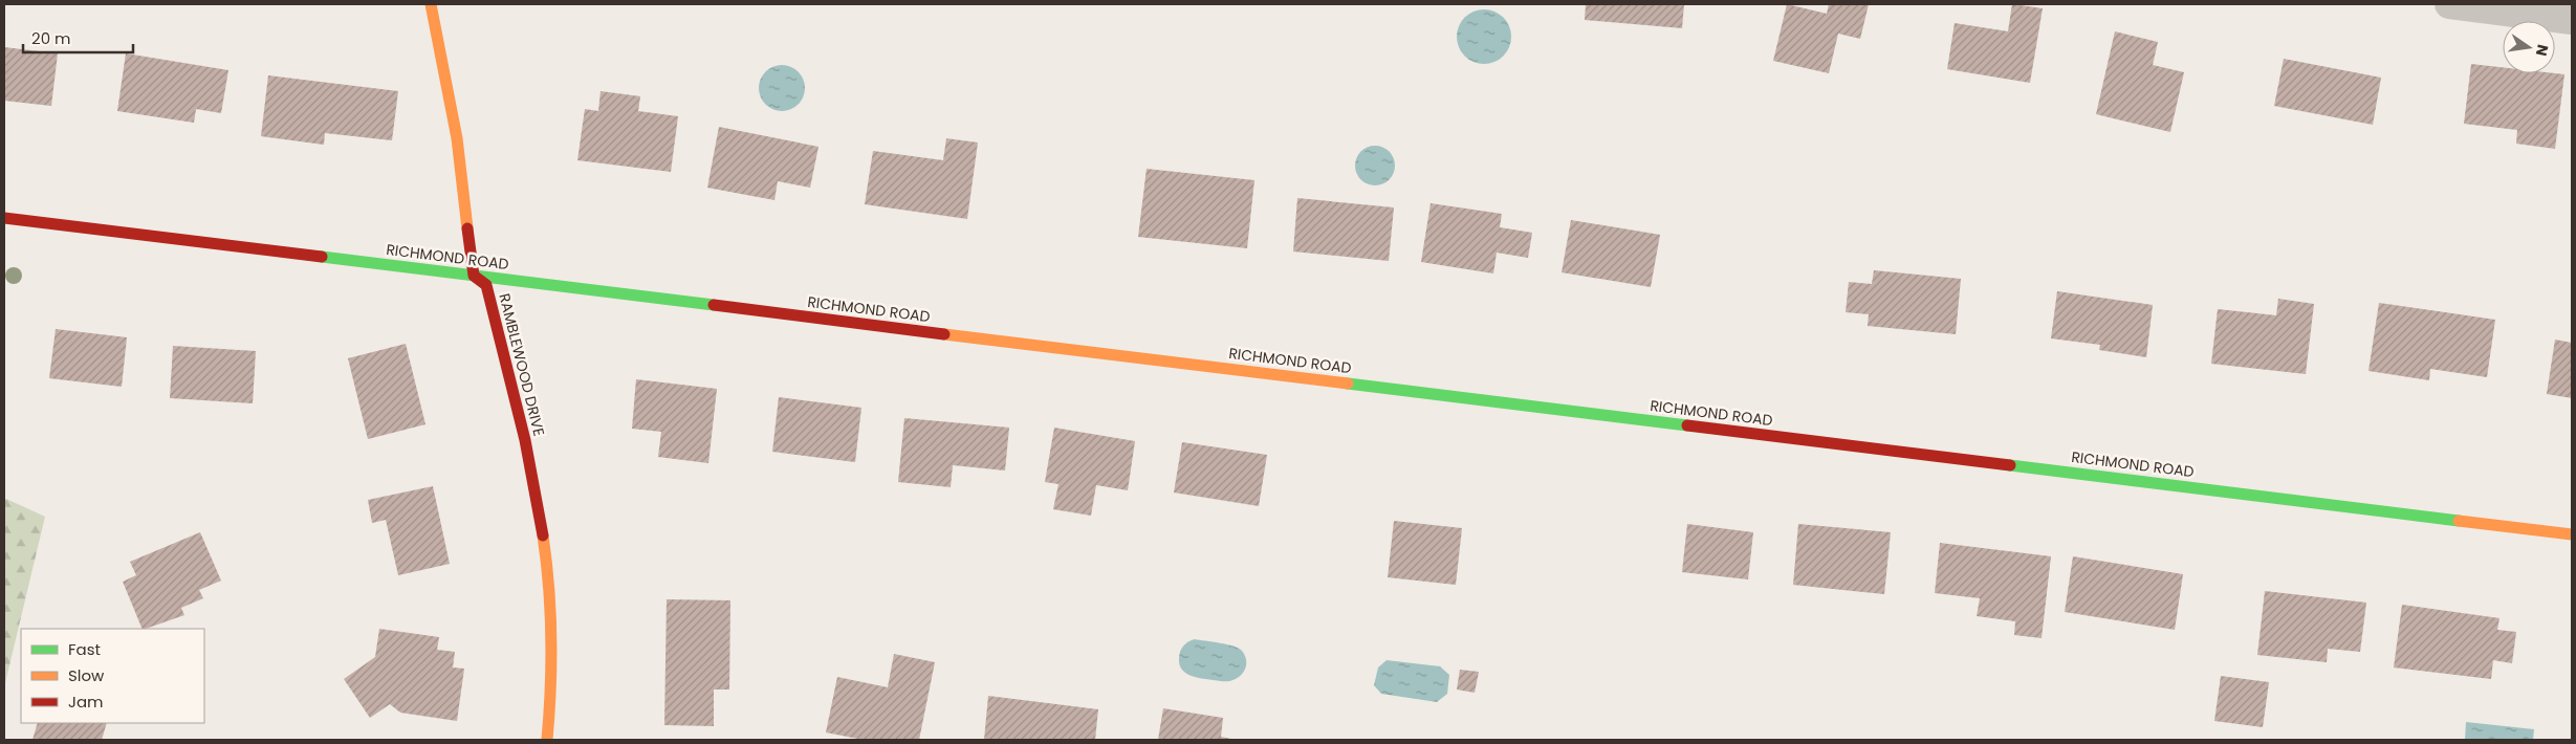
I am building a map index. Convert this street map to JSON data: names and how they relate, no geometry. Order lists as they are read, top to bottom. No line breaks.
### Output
{"streets":{"street":["RICHMOND ROAD","RAMBLEWOOD DRIVE"]},"crossings":[["RICHMOND ROAD","RAMBLEWOOD DRIVE"]],"legend":["Fast","Slow","Jam"],"scale_bar":"20 m","north":"right"}
